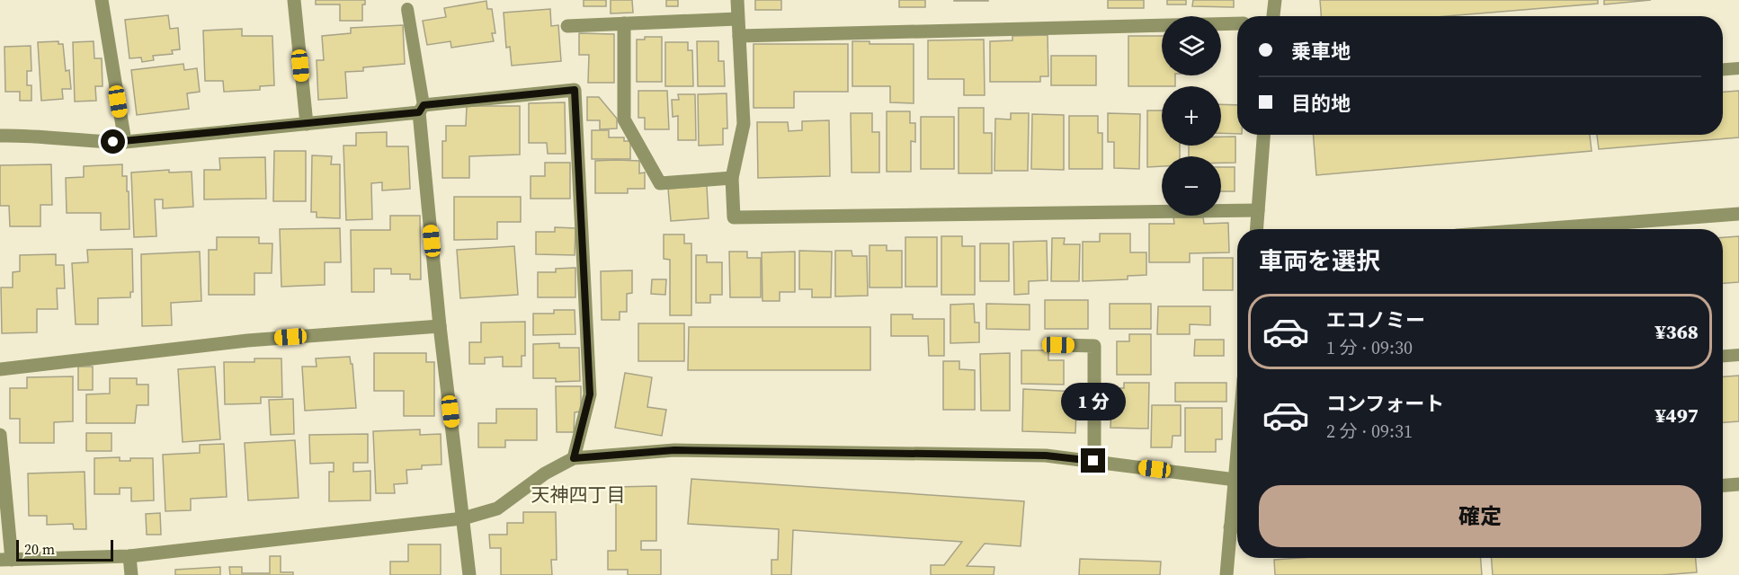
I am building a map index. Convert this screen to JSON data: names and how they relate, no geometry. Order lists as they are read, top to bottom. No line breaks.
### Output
{"districts":["天神四丁目"],"scale_bar":"20 m","page":{"map_buttons":["+","−"],"banner":["乗車地","目的地"],"heading":"車両を選択","list":[{"name":"エコノミー","note":"1 分 · 09:30","value":"¥368"},{"name":"コンフォート","note":"2 分 · 09:31","value":"¥497"}],"bubble":"1 分","buttons":"確定","scale":"20 m"}}
